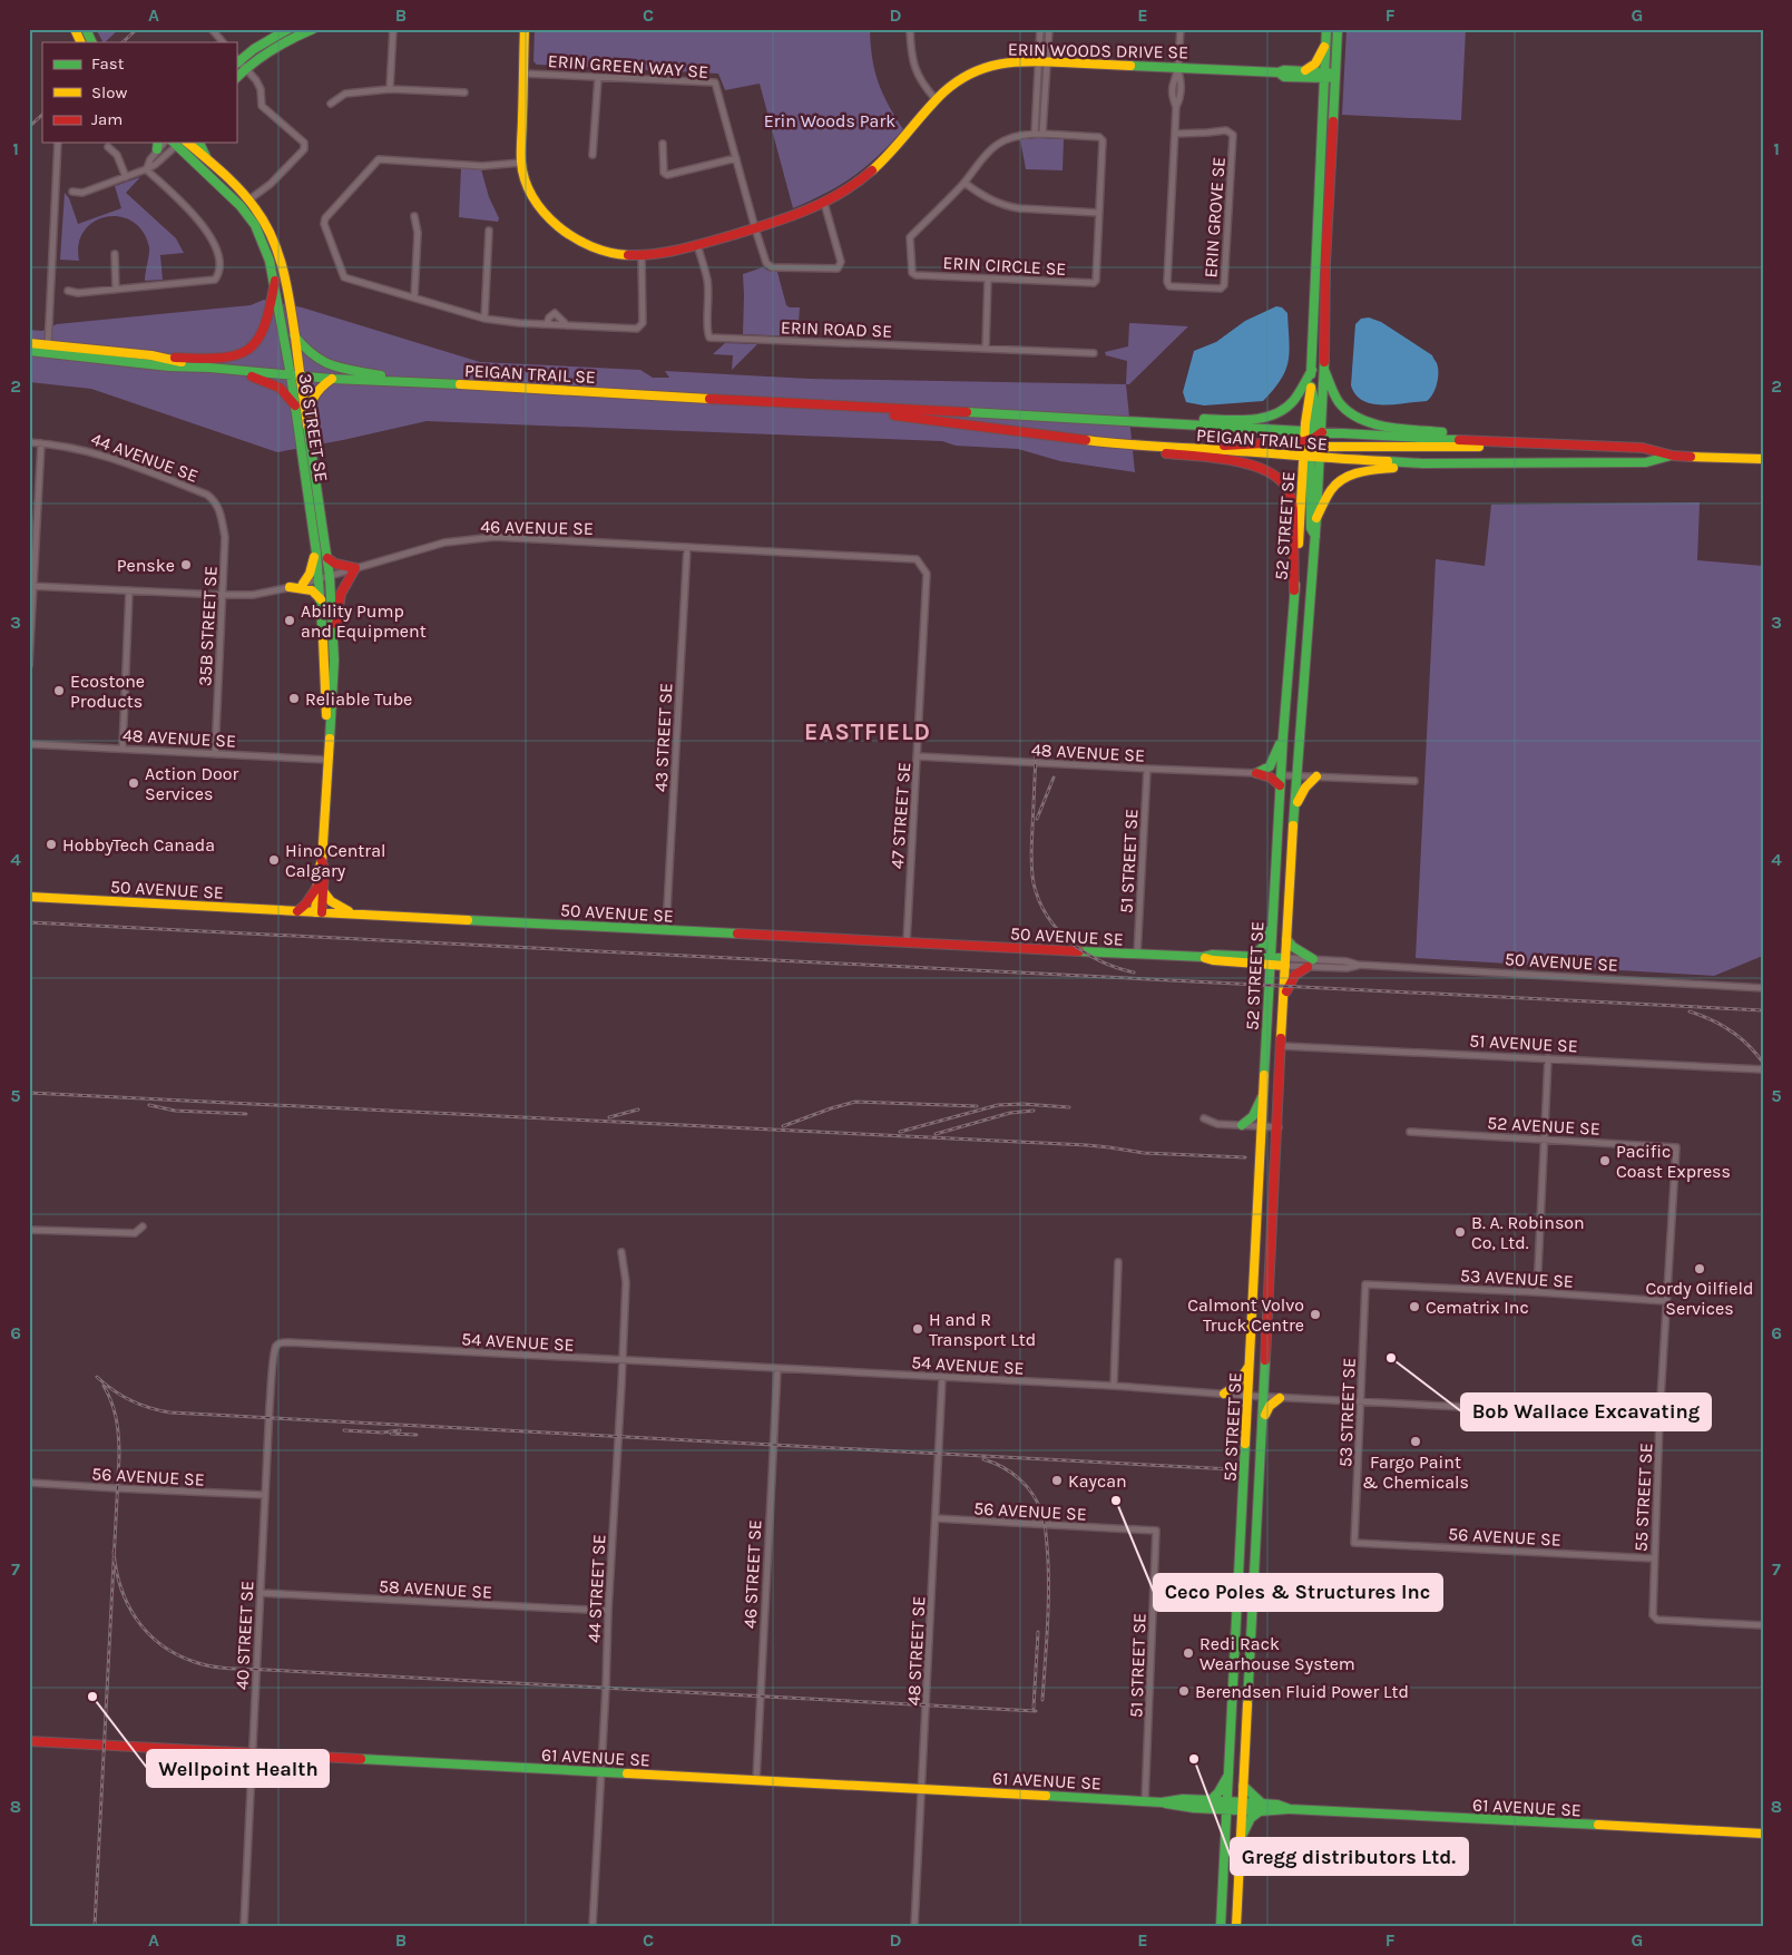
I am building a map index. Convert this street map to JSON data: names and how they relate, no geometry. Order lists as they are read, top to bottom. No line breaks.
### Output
{"streets":{"main road":["ERIN WOODS DRIVE SE","PEIGAN TRAIL SE","36 STREET SE","52 STREET SE","50 AVENUE SE","61 AVENUE SE"],"street":["ERIN GREEN WAY SE","ERIN GROVE SE","ERIN CIRCLE SE","ERIN ROAD SE","44 AVENUE SE","46 AVENUE SE","35B STREET SE","48 AVENUE SE","43 STREET SE","47 STREET SE","51 STREET SE","51 AVENUE SE","52 AVENUE SE","53 AVENUE SE","54 AVENUE SE","53 STREET SE","56 AVENUE SE","55 STREET SE","46 STREET SE","58 AVENUE SE","44 STREET SE","40 STREET SE","48 STREET SE"]},"crossings":[["ERIN WOODS DRIVE SE","ERIN GREEN WAY SE"],["ERIN WOODS DRIVE SE","ERIN GROVE SE"],["ERIN WOODS DRIVE SE","ERIN ROAD SE"],["ERIN WOODS DRIVE SE","52 STREET SE"],["PEIGAN TRAIL SE","36 STREET SE"],["PEIGAN TRAIL SE","52 STREET SE"],["36 STREET SE","46 AVENUE SE"],["36 STREET SE","48 AVENUE SE"],["36 STREET SE","50 AVENUE SE"],["44 AVENUE SE","35B STREET SE"],["52 STREET SE","50 AVENUE SE"],["52 STREET SE","51 AVENUE SE"],["52 STREET SE","54 AVENUE SE"],["52 STREET SE","61 AVENUE SE"],["46 AVENUE SE","35B STREET SE"],["46 AVENUE SE","43 STREET SE"],["46 AVENUE SE","47 STREET SE"],["35B STREET SE","48 AVENUE SE"],["48 AVENUE SE","47 STREET SE"],["48 AVENUE SE","51 STREET SE"],["43 STREET SE","50 AVENUE SE"],["47 STREET SE","50 AVENUE SE"],["51 STREET SE","50 AVENUE SE"],["51 STREET SE","56 AVENUE SE"],["51 STREET SE","61 AVENUE SE"],["52 AVENUE SE","55 STREET SE"],["53 AVENUE SE","53 STREET SE"],["53 AVENUE SE","55 STREET SE"],["54 AVENUE SE","53 STREET SE"],["54 AVENUE SE","55 STREET SE"],["54 AVENUE SE","46 STREET SE"],["54 AVENUE SE","44 STREET SE"],["54 AVENUE SE","40 STREET SE"],["54 AVENUE SE","48 STREET SE"],["53 STREET SE","56 AVENUE SE"],["56 AVENUE SE","55 STREET SE"],["56 AVENUE SE","40 STREET SE"],["56 AVENUE SE","48 STREET SE"],["46 STREET SE","61 AVENUE SE"],["58 AVENUE SE","44 STREET SE"],["58 AVENUE SE","40 STREET SE"],["44 STREET SE","61 AVENUE SE"],["40 STREET SE","61 AVENUE SE"],["48 STREET SE","61 AVENUE SE"]],"districts":["EASTFIELD"],"parks":["Erin Woods Park"],"places":["Penske","Ability Pump and Equipment","Ecostone Products","Reliable Tube","Action Door Services","HobbyTech Canada","Hino Central Calgary","Pacific Coast Express","B. A. Robinson Co, Ltd.","Cordy Oilfield Services","Cematrix Inc","Calmont Volvo Truck Centre","H and R Transport Ltd","Bob Wallace Excavating","Fargo Paint & Chemicals","Kaycan","Ceco Poles & Structures Inc","Redi Rack Wearhouse System","Berendsen Fluid Power Ltd","Wellpoint Health","Gregg distributors Ltd."],"legend":["Fast","Slow","Jam"],"grid":{"columns":["A","B","C","D","E","F","G"],"rows":["1","2","3","4","5","6","7","8"]}}
